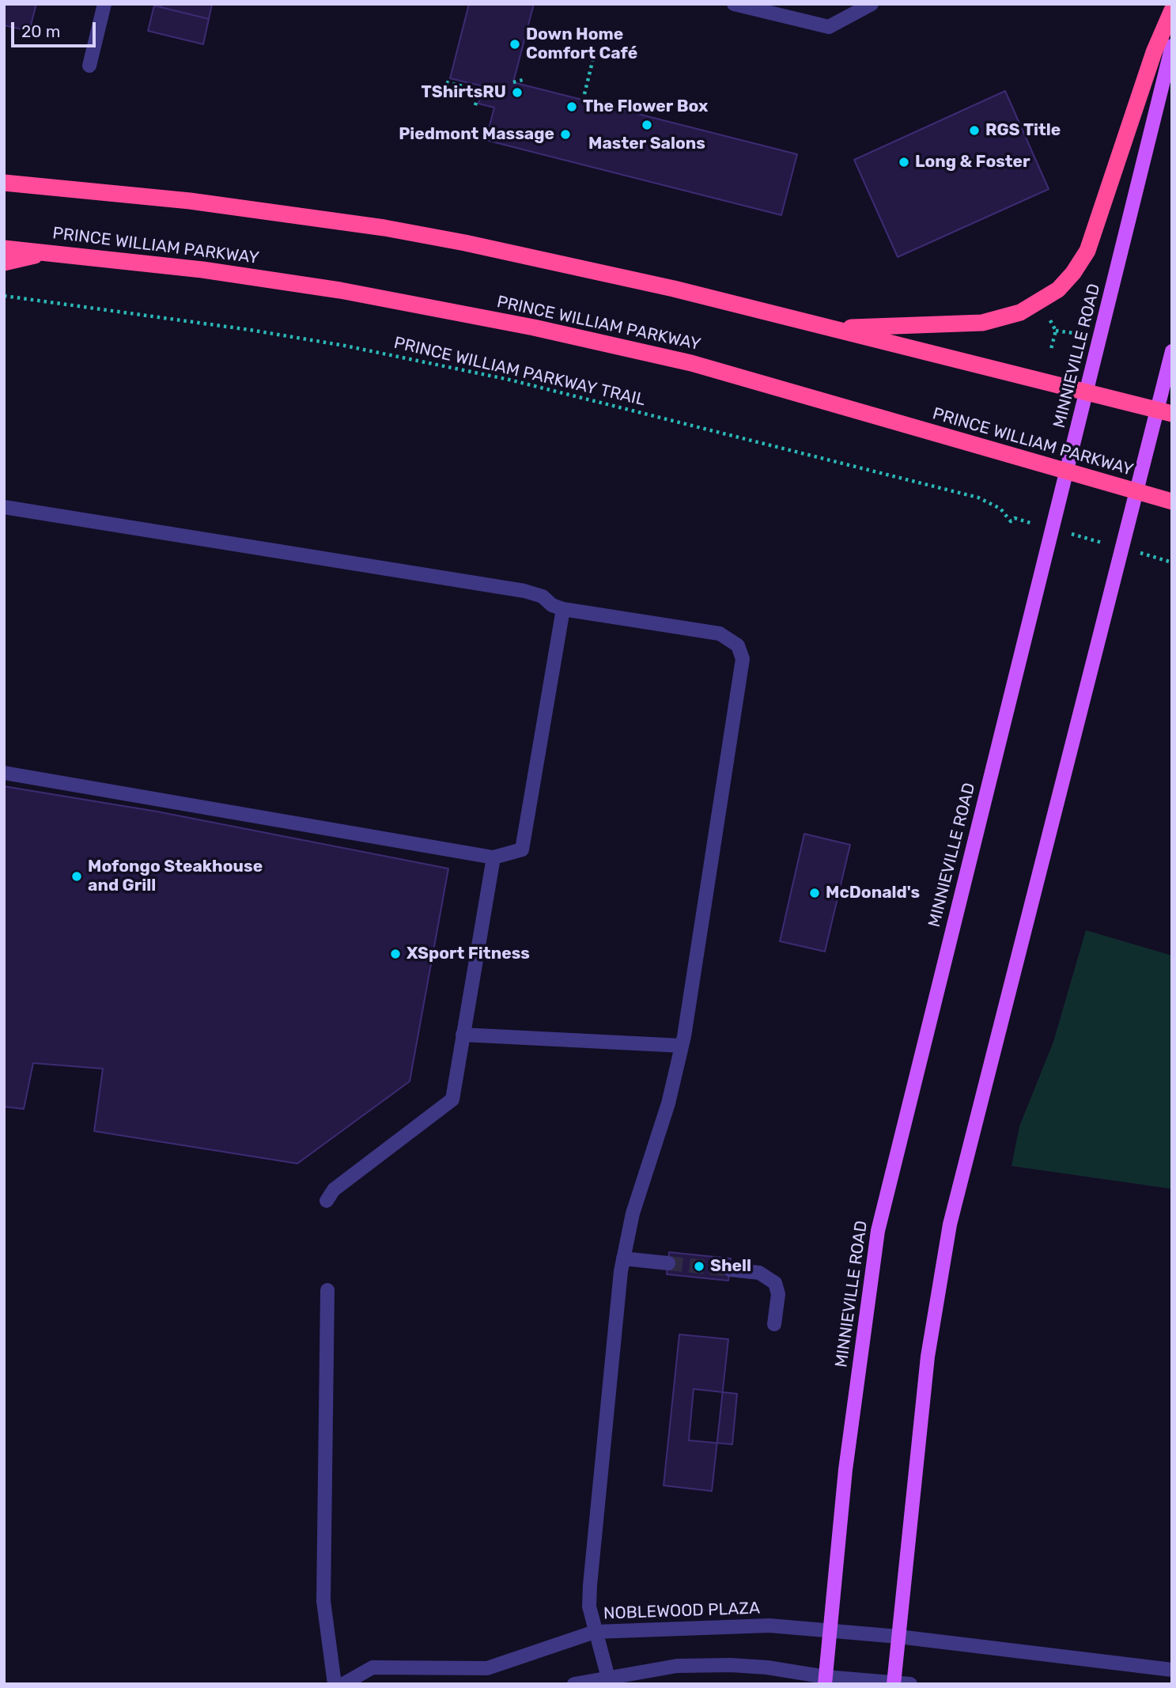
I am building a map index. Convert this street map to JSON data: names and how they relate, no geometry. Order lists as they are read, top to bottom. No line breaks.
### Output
{"streets":{"highway":["PRINCE WILLIAM PARKWAY"],"main road":["MINNIEVILLE ROAD"],"street":["NOBLEWOOD PLAZA"],"path":["PRINCE WILLIAM PARKWAY TRAIL"]},"crossings":[["PRINCE WILLIAM PARKWAY","MINNIEVILLE ROAD"],["MINNIEVILLE ROAD","NOBLEWOOD PLAZA"]],"places":["Down Home Comfort Café","TShirtsRU","The Flower Box","Master Salons","RGS Title","Piedmont Massage","Long & Foster","Mofongo Steakhouse and Grill","McDonald's","XSport Fitness","Shell"],"scale_bar":"20 m"}
